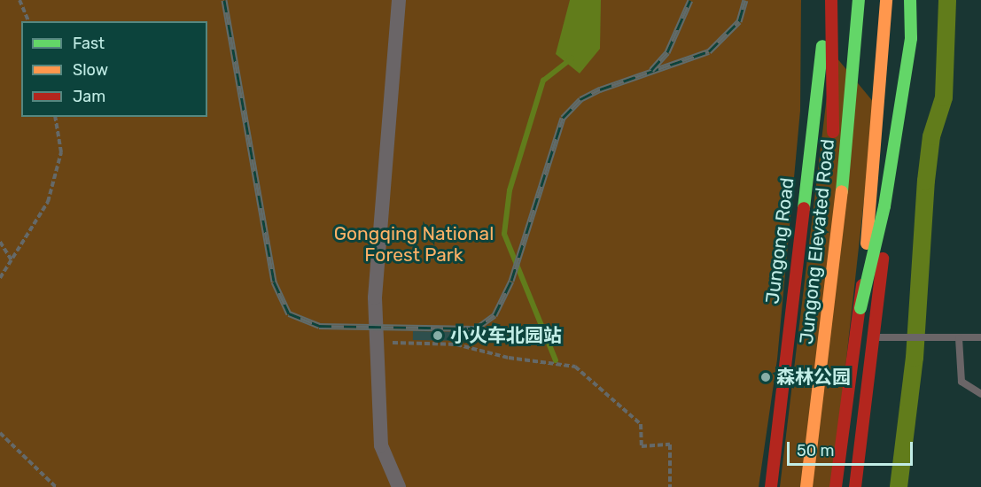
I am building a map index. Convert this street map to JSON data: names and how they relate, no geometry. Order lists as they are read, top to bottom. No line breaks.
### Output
{"streets":{"main road":["Jungong Road","Jungong Elevated Road"]},"parks":["Gongqing National Forest Park"],"places":["小火车北园站","森林公园"],"legend":["Fast","Slow","Jam"],"scale_bar":"50 m"}
